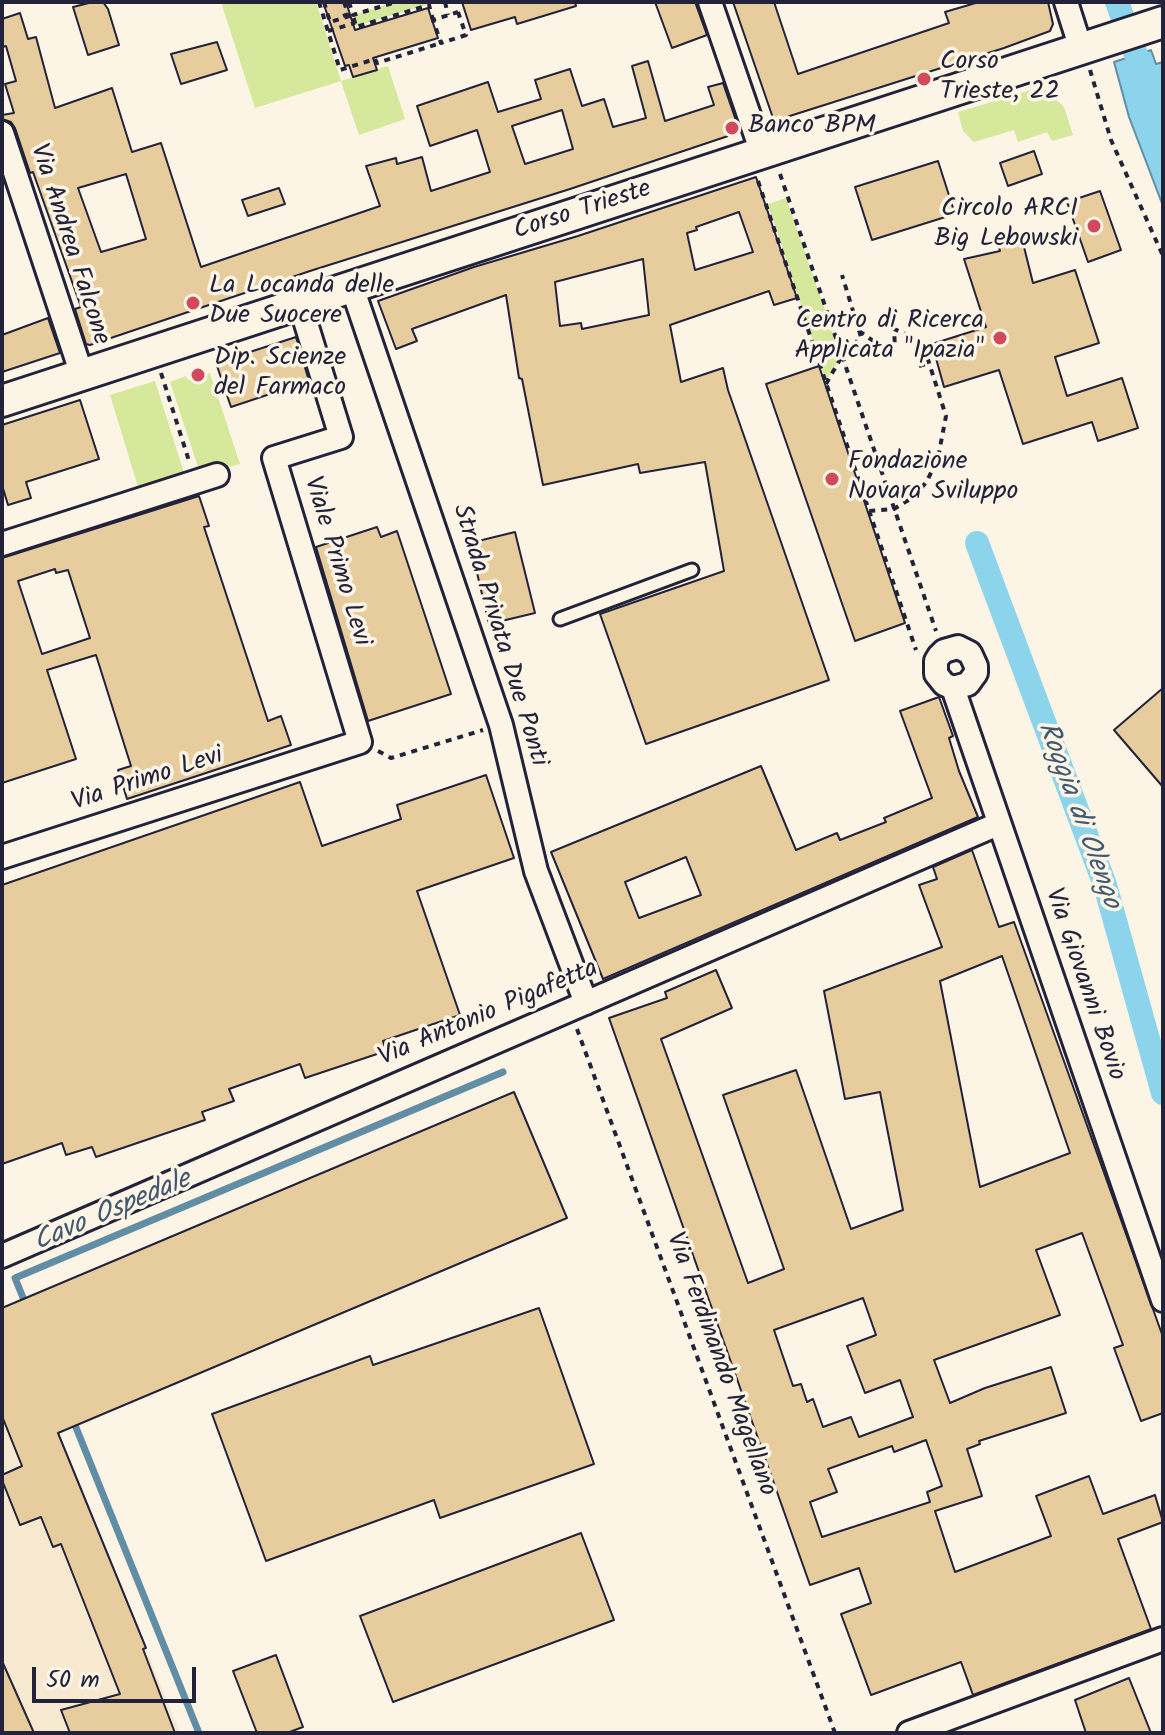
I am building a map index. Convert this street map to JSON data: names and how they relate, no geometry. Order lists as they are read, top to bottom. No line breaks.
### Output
{"streets":{"main road":["Corso Trieste"],"street":["Via Andrea Falcone","Viale Primo Levi","Strada Privata Due Ponti","Via Primo Levi","Via Giovanni Bovio","Via Antonio Pigafetta"],"path":["Via Ferdinando Magellano"]},"crossings":[["Corso Trieste","Via Andrea Falcone"],["Corso Trieste","Viale Primo Levi"],["Corso Trieste","Strada Privata Due Ponti"],["Viale Primo Levi","Via Primo Levi"],["Strada Privata Due Ponti","Via Antonio Pigafetta"],["Strada Privata Due Ponti","Via Ferdinando Magellano"],["Via Giovanni Bovio","Via Antonio Pigafetta"],["Via Antonio Pigafetta","Via Ferdinando Magellano"]],"water":["Roggia di Olengo","Cavo Ospedale"],"places":["Corso Trieste, 22","Banco BPM","Circolo ARCI Big Lebowski","La Locanda delle Due Suocere","Centro di Ricerca Applicata \"Ipazia\"","Dip. Scienze del Farmaco","Fondazione Novara Sviluppo"],"scale_bar":"50 m"}
